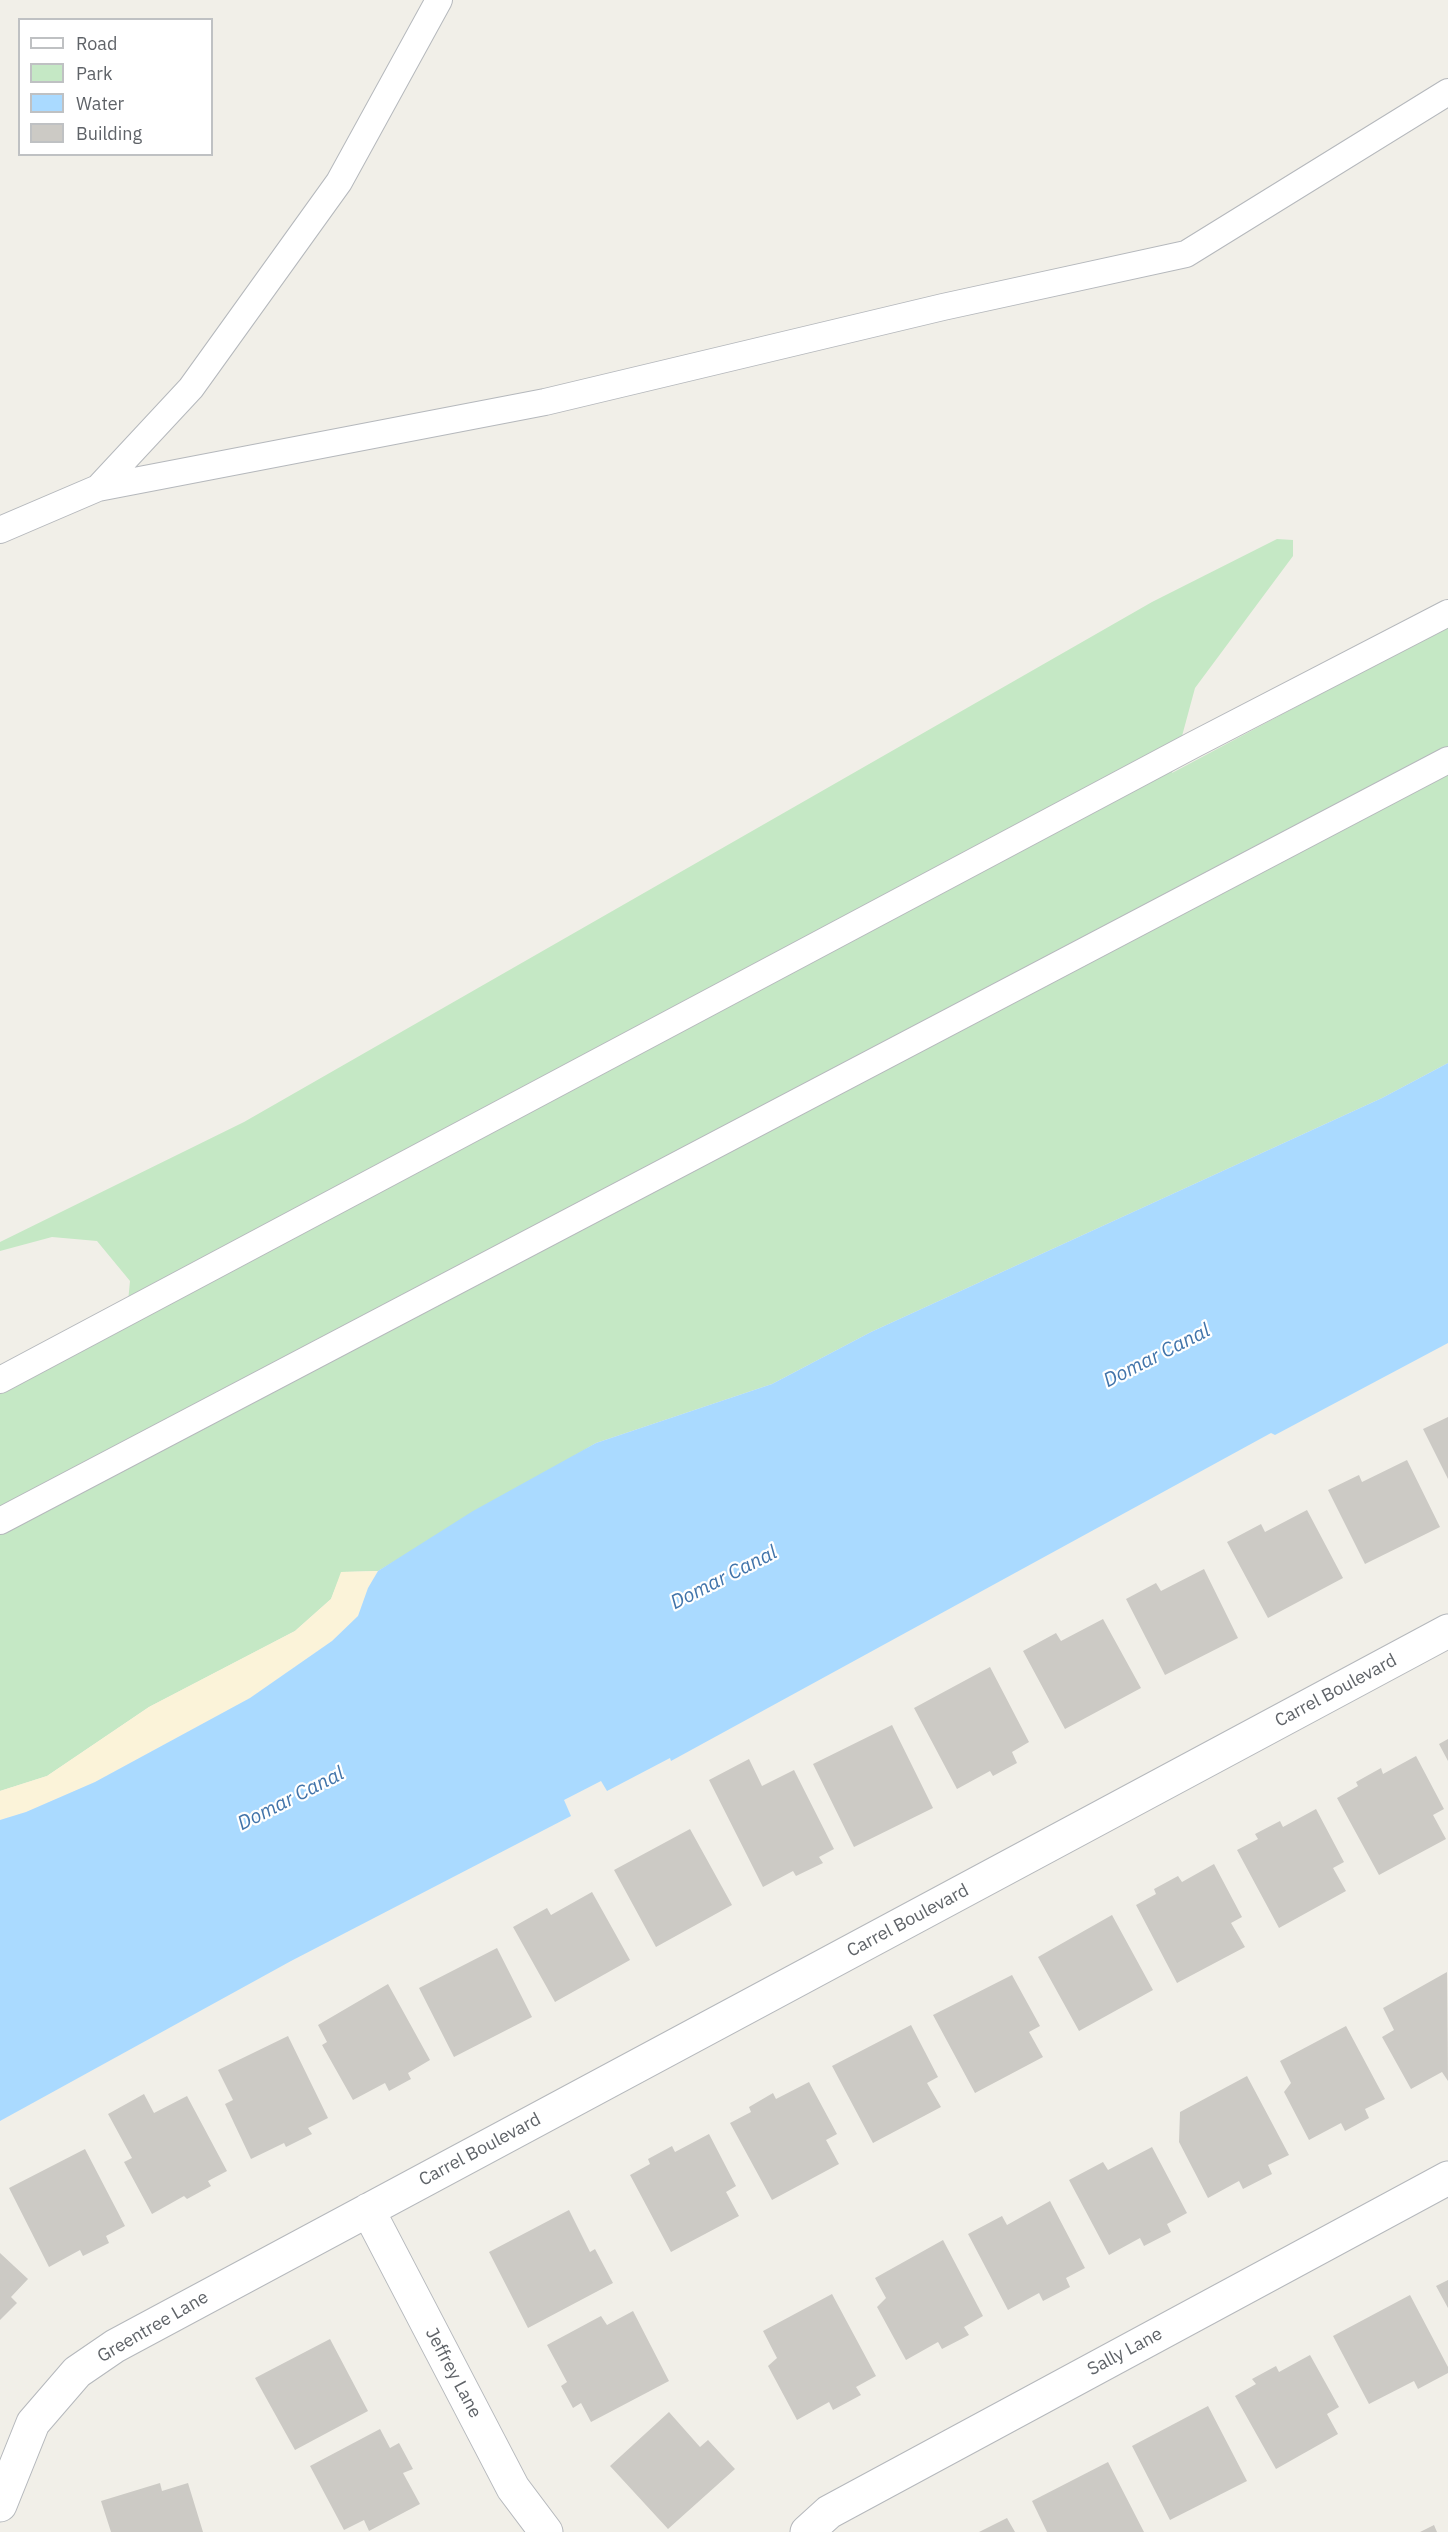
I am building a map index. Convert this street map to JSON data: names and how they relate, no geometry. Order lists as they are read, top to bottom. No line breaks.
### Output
{"streets":{"street":["Carrel Boulevard","Greentree Lane","Sally Lane","Jeffrey Lane"]},"crossings":[["Carrel Boulevard","Greentree Lane"],["Carrel Boulevard","Jeffrey Lane"],["Greentree Lane","Jeffrey Lane"]],"water":["Domar Canal"],"legend":["Road","Park","Water","Building"]}
